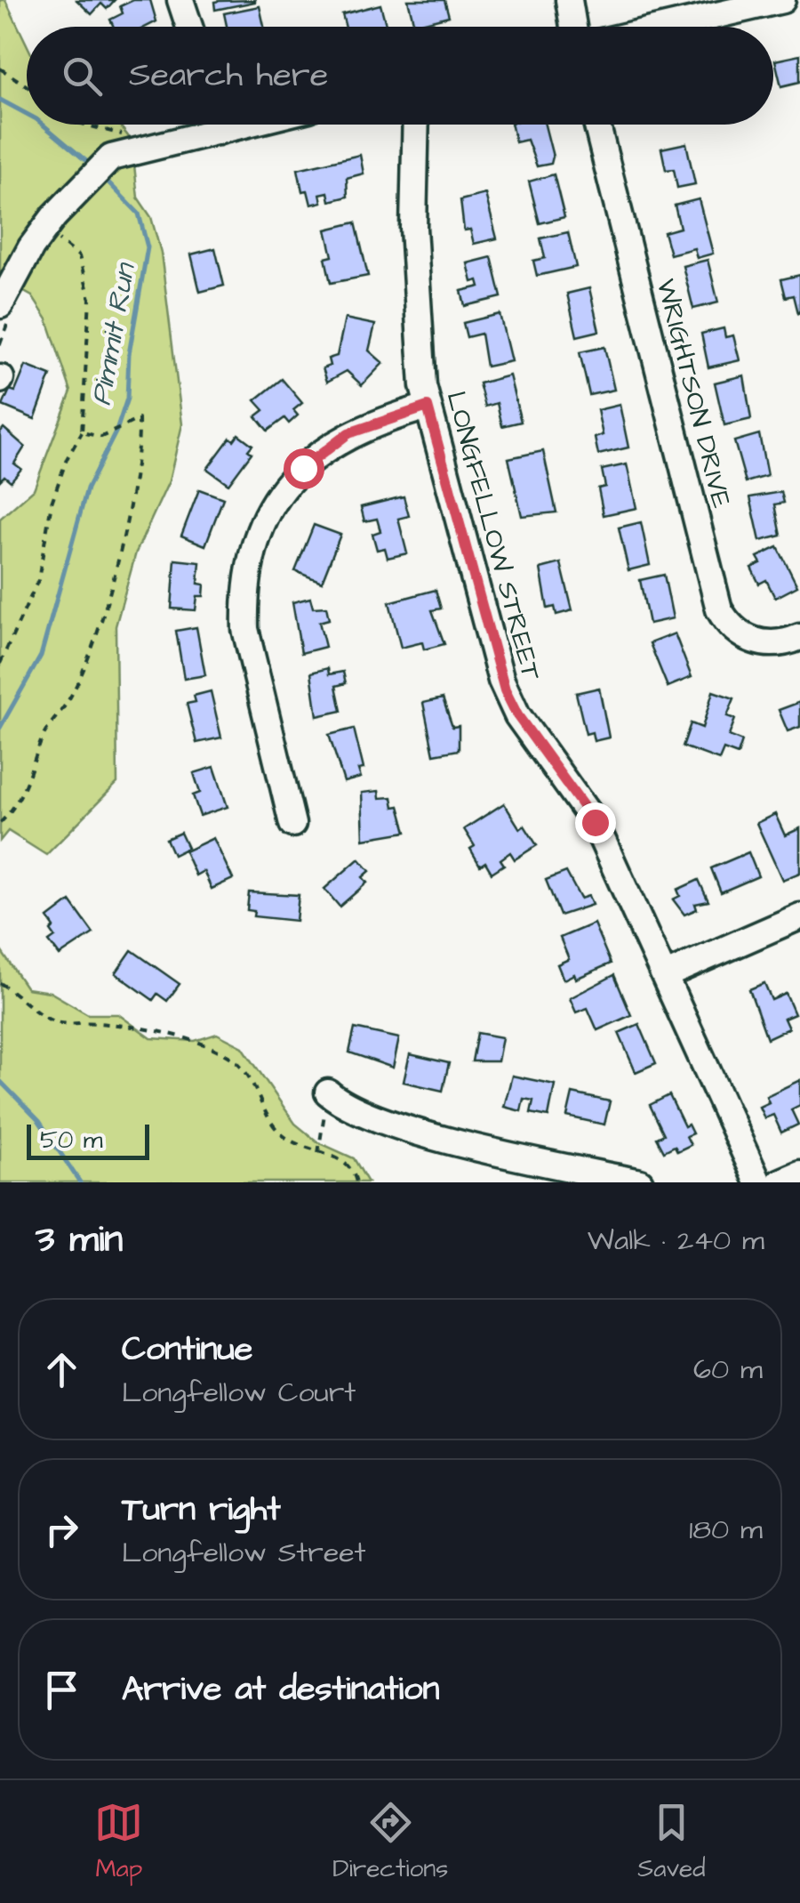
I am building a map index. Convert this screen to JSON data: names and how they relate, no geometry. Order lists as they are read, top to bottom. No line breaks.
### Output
{"streets":{"street":["WRIGHTSON DRIVE","LONGFELLOW STREET"]},"water":["Pimmit Run"],"scale_bar":"50 m","page":{"search":"Search here","scale":"50 m","heading":["3 min","Walk · 240 m"],"list":[["Continue","Longfellow Court","60 m"],["Turn right","Longfellow Street","180 m"],"Arrive at destination"],"nav":["Map","Directions","Saved"]}}
